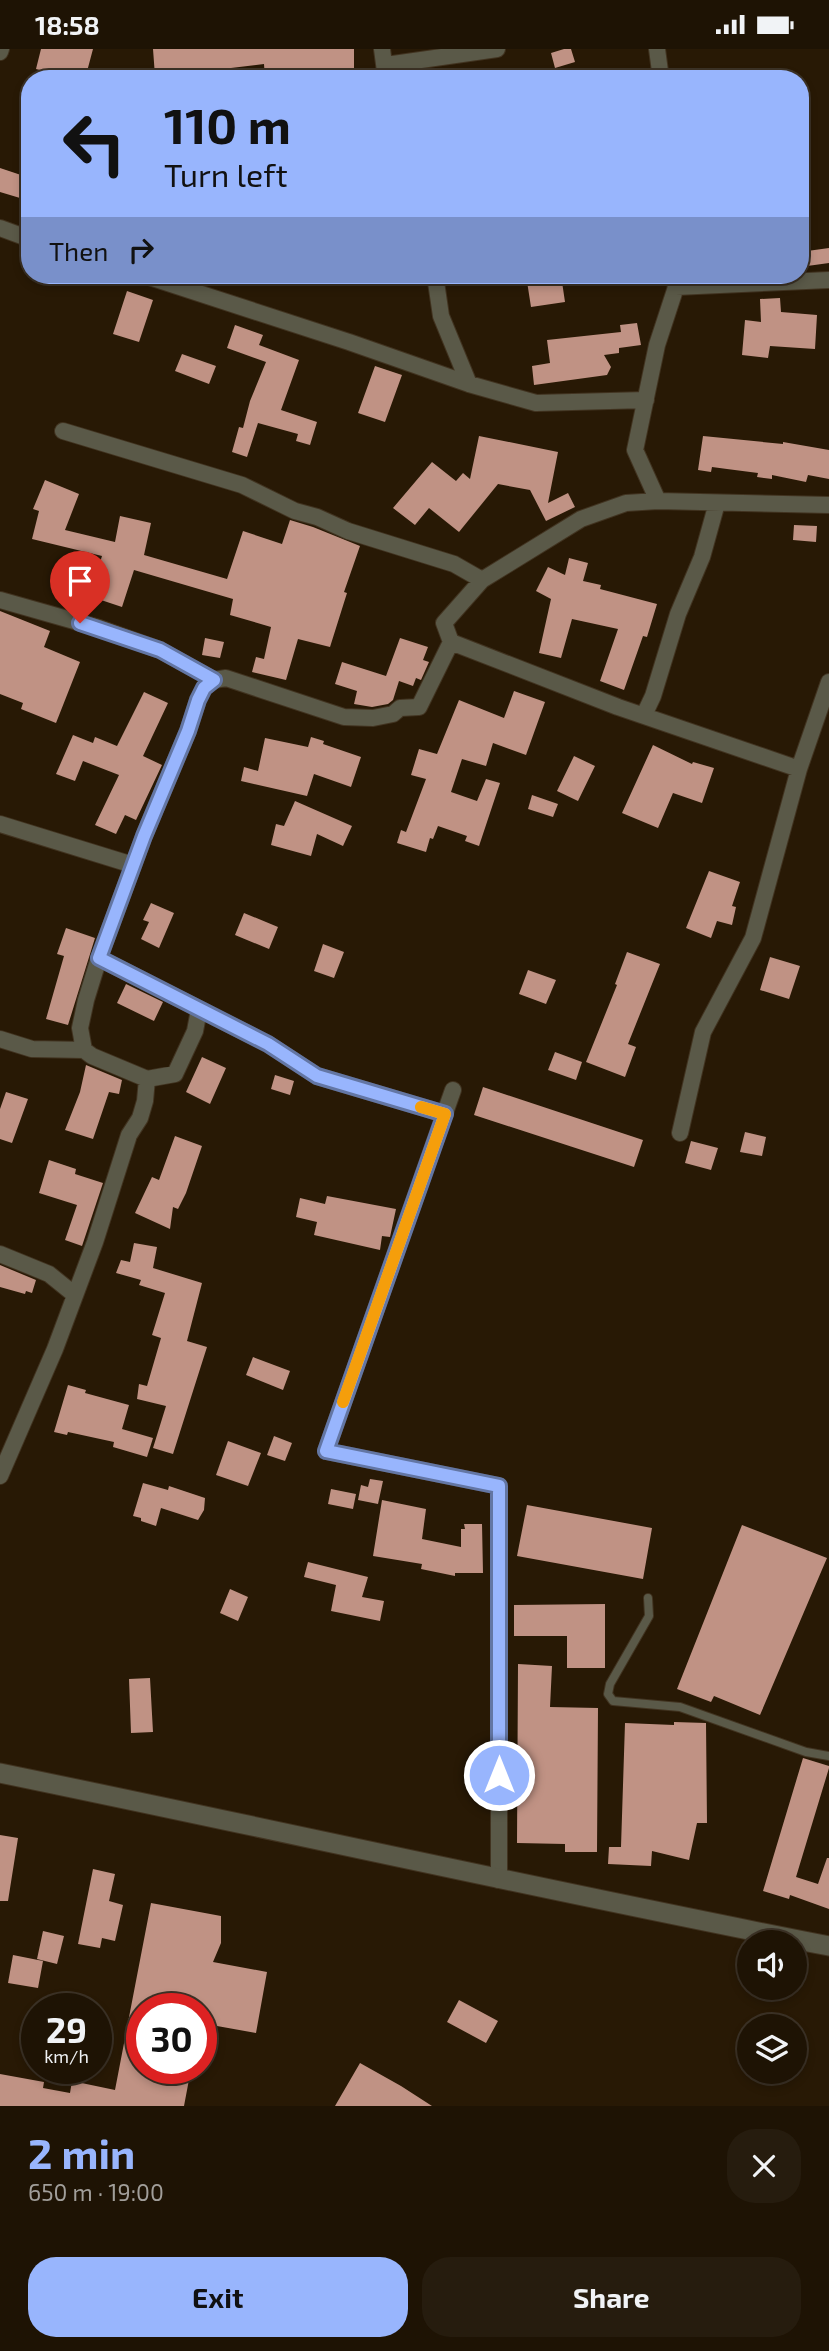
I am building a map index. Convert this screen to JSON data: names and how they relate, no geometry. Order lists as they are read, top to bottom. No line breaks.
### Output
{"page":{"status":"18:58","turn":["110 m","Turn left"],"then":"Then","speed":"29 km/h","limit":"30","heading":["2 min","650 m · 19:00"],"buttons":["Exit","Share"]}}
